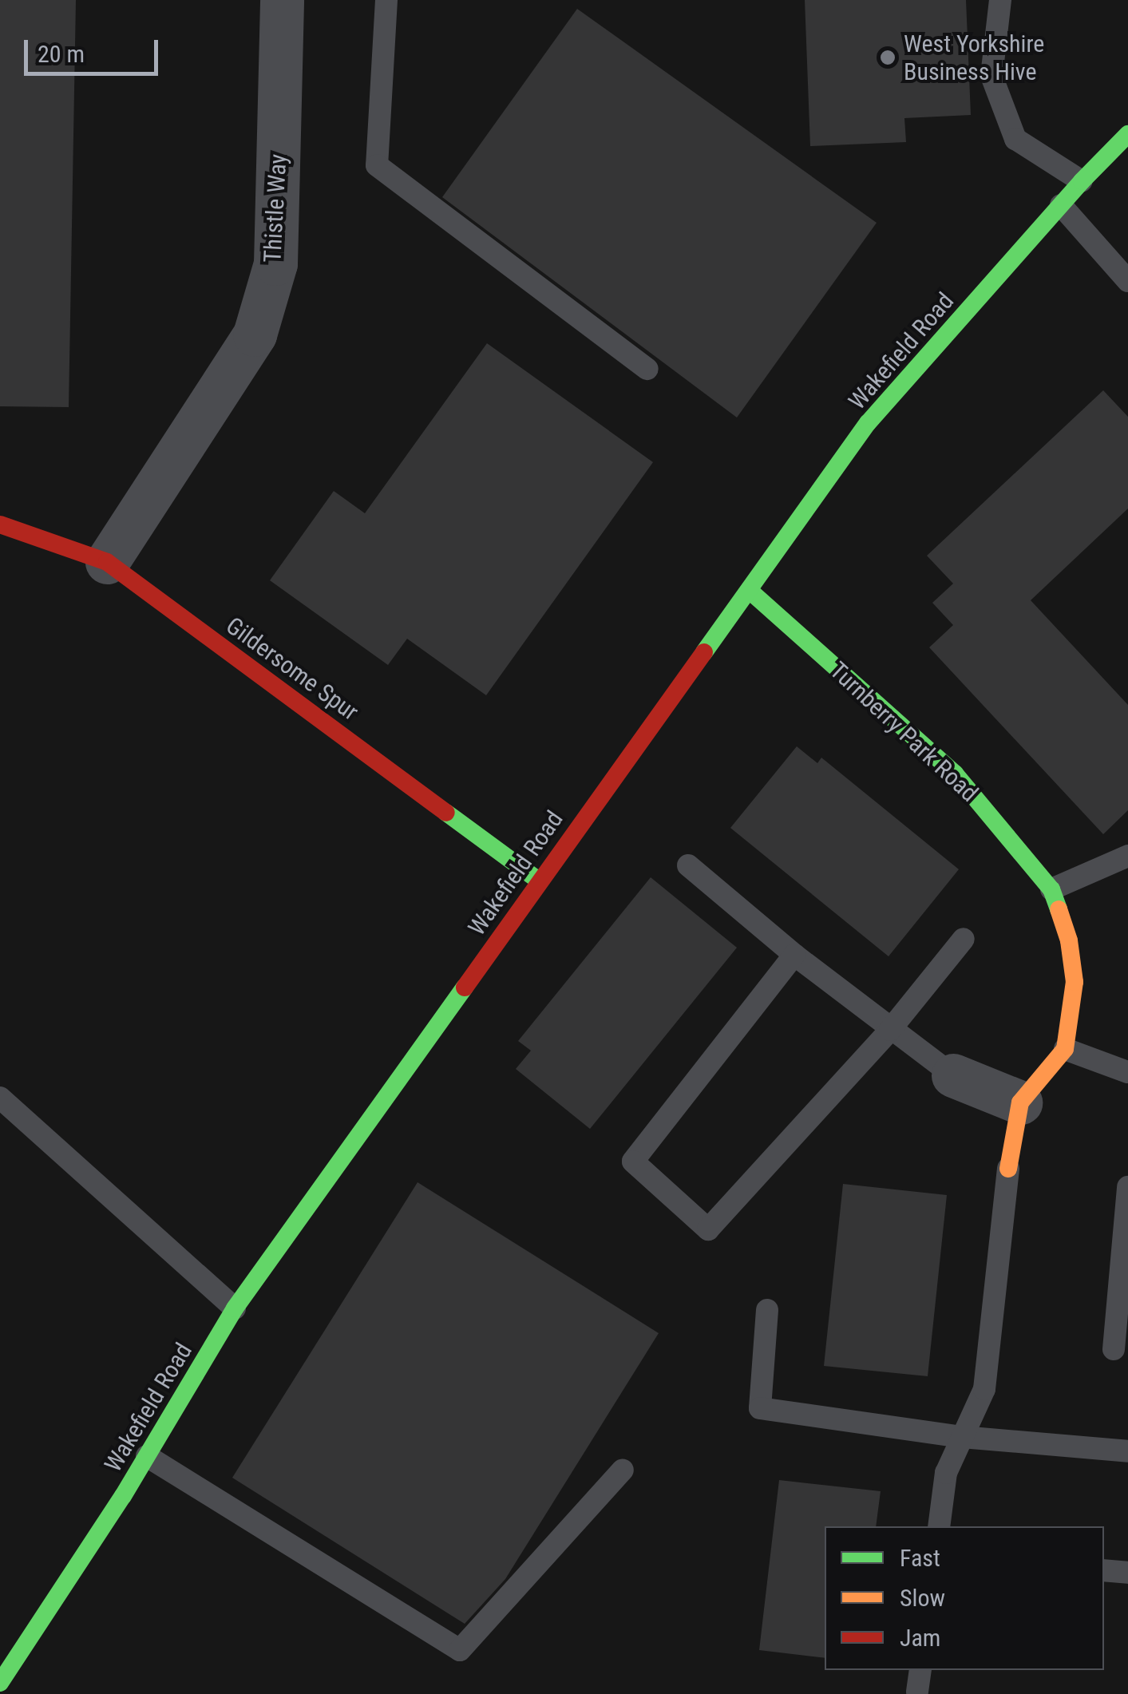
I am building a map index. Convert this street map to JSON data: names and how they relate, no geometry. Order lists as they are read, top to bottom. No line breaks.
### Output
{"streets":{"main road":["Wakefield Road","Gildersome Spur","Turnberry Park Road"],"street":["Thistle Way"]},"crossings":[["Thistle Way","Gildersome Spur"],["Wakefield Road","Gildersome Spur"],["Wakefield Road","Turnberry Park Road"]],"places":["West Yorkshire Business Hive"],"legend":["Fast","Slow","Jam"],"scale_bar":"20 m"}
